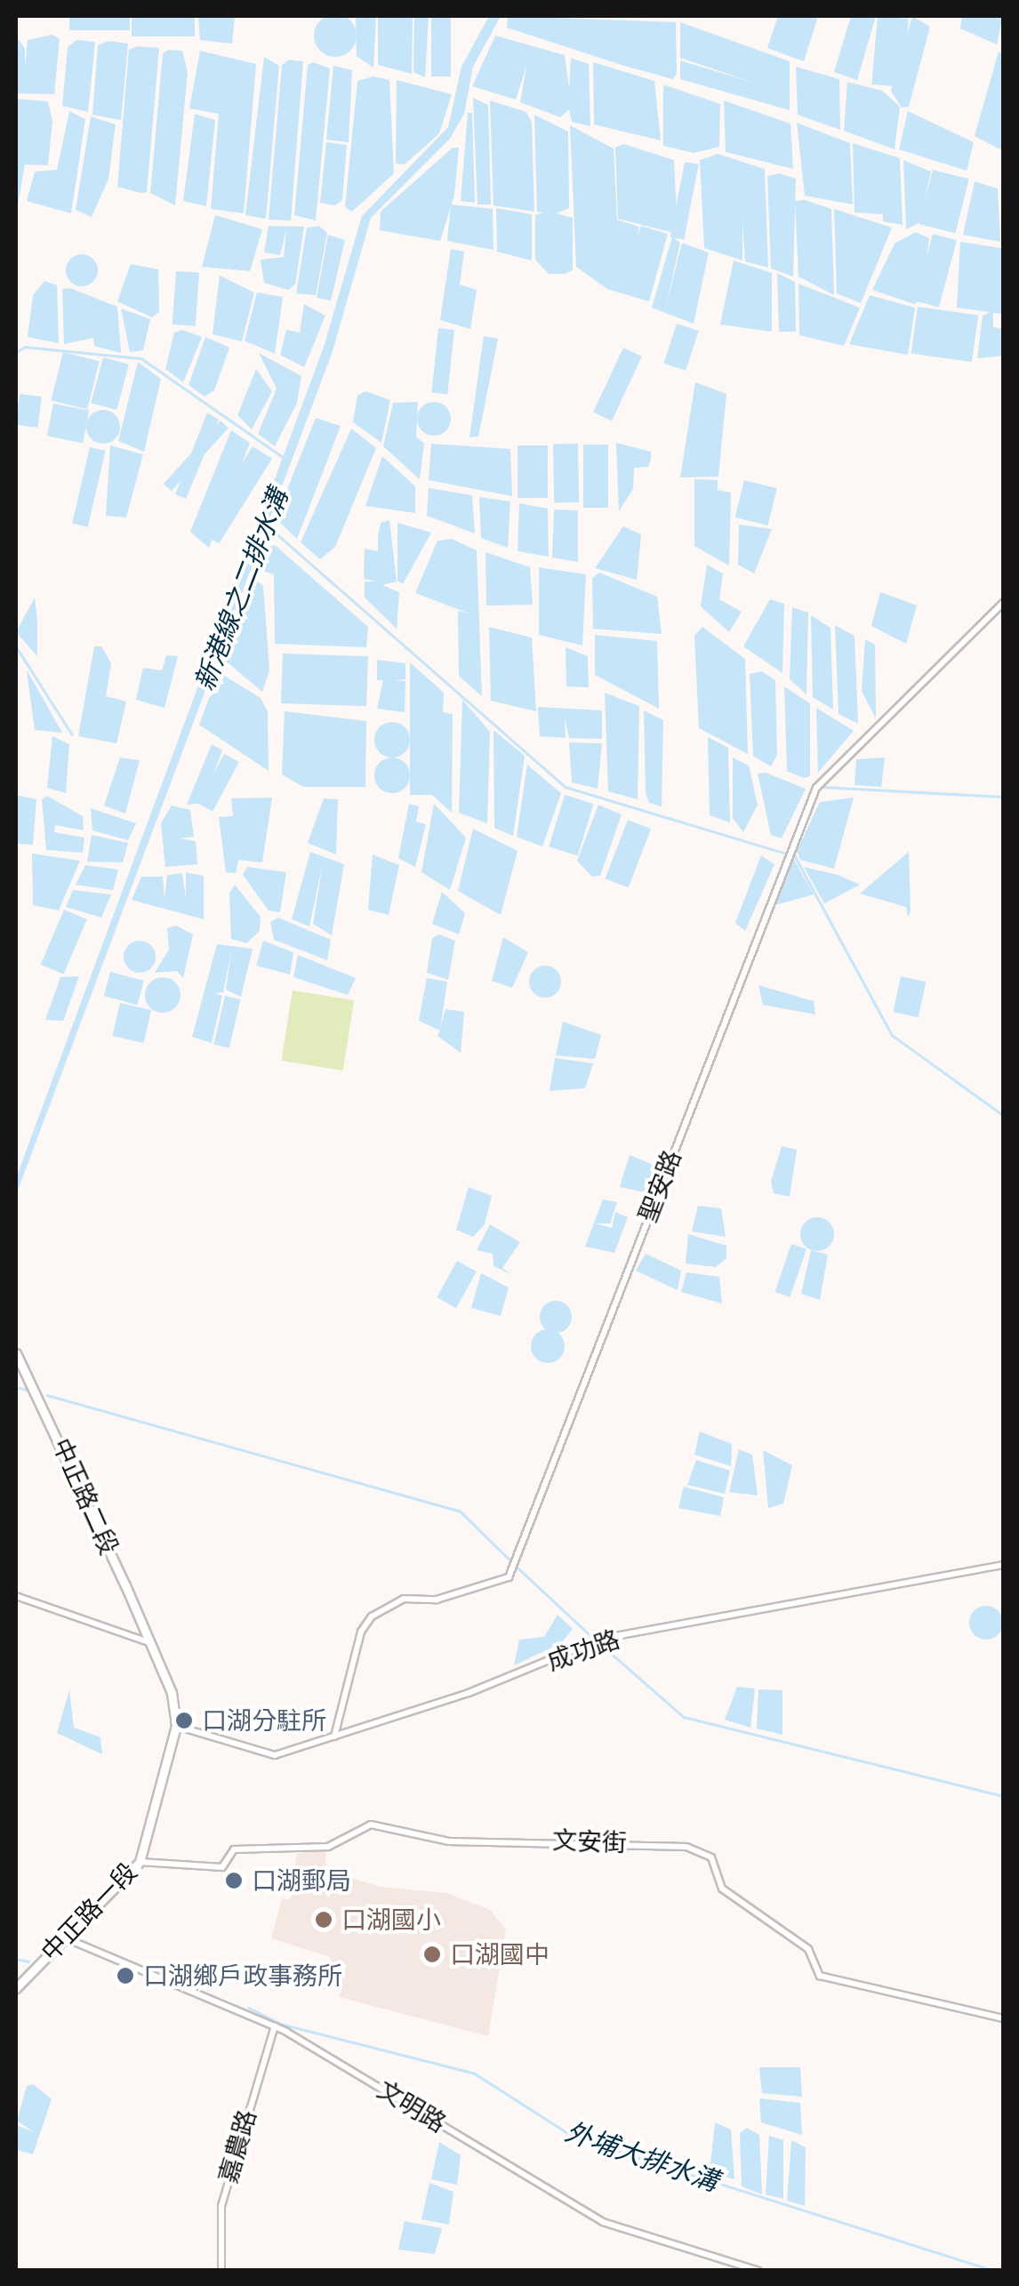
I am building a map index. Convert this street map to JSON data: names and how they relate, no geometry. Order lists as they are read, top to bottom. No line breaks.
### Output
{"streets":{"main road":["中正路二段","中正路一段"],"street":["聖安路","成功路","文安街","文明路","嘉農路"]},"crossings":[["聖安路","成功路"],["中正路二段","成功路"],["中正路二段","中正路一段"],["成功路","中正路一段"],["文安街","中正路一段"],["中正路一段","文明路"],["文明路","嘉農路"]],"water":["新港線之二排水溝","外埔大排水溝"],"places":["口湖分駐所","口湖郵局","口湖國小","口湖國中","口湖鄉戶政事務所"]}
